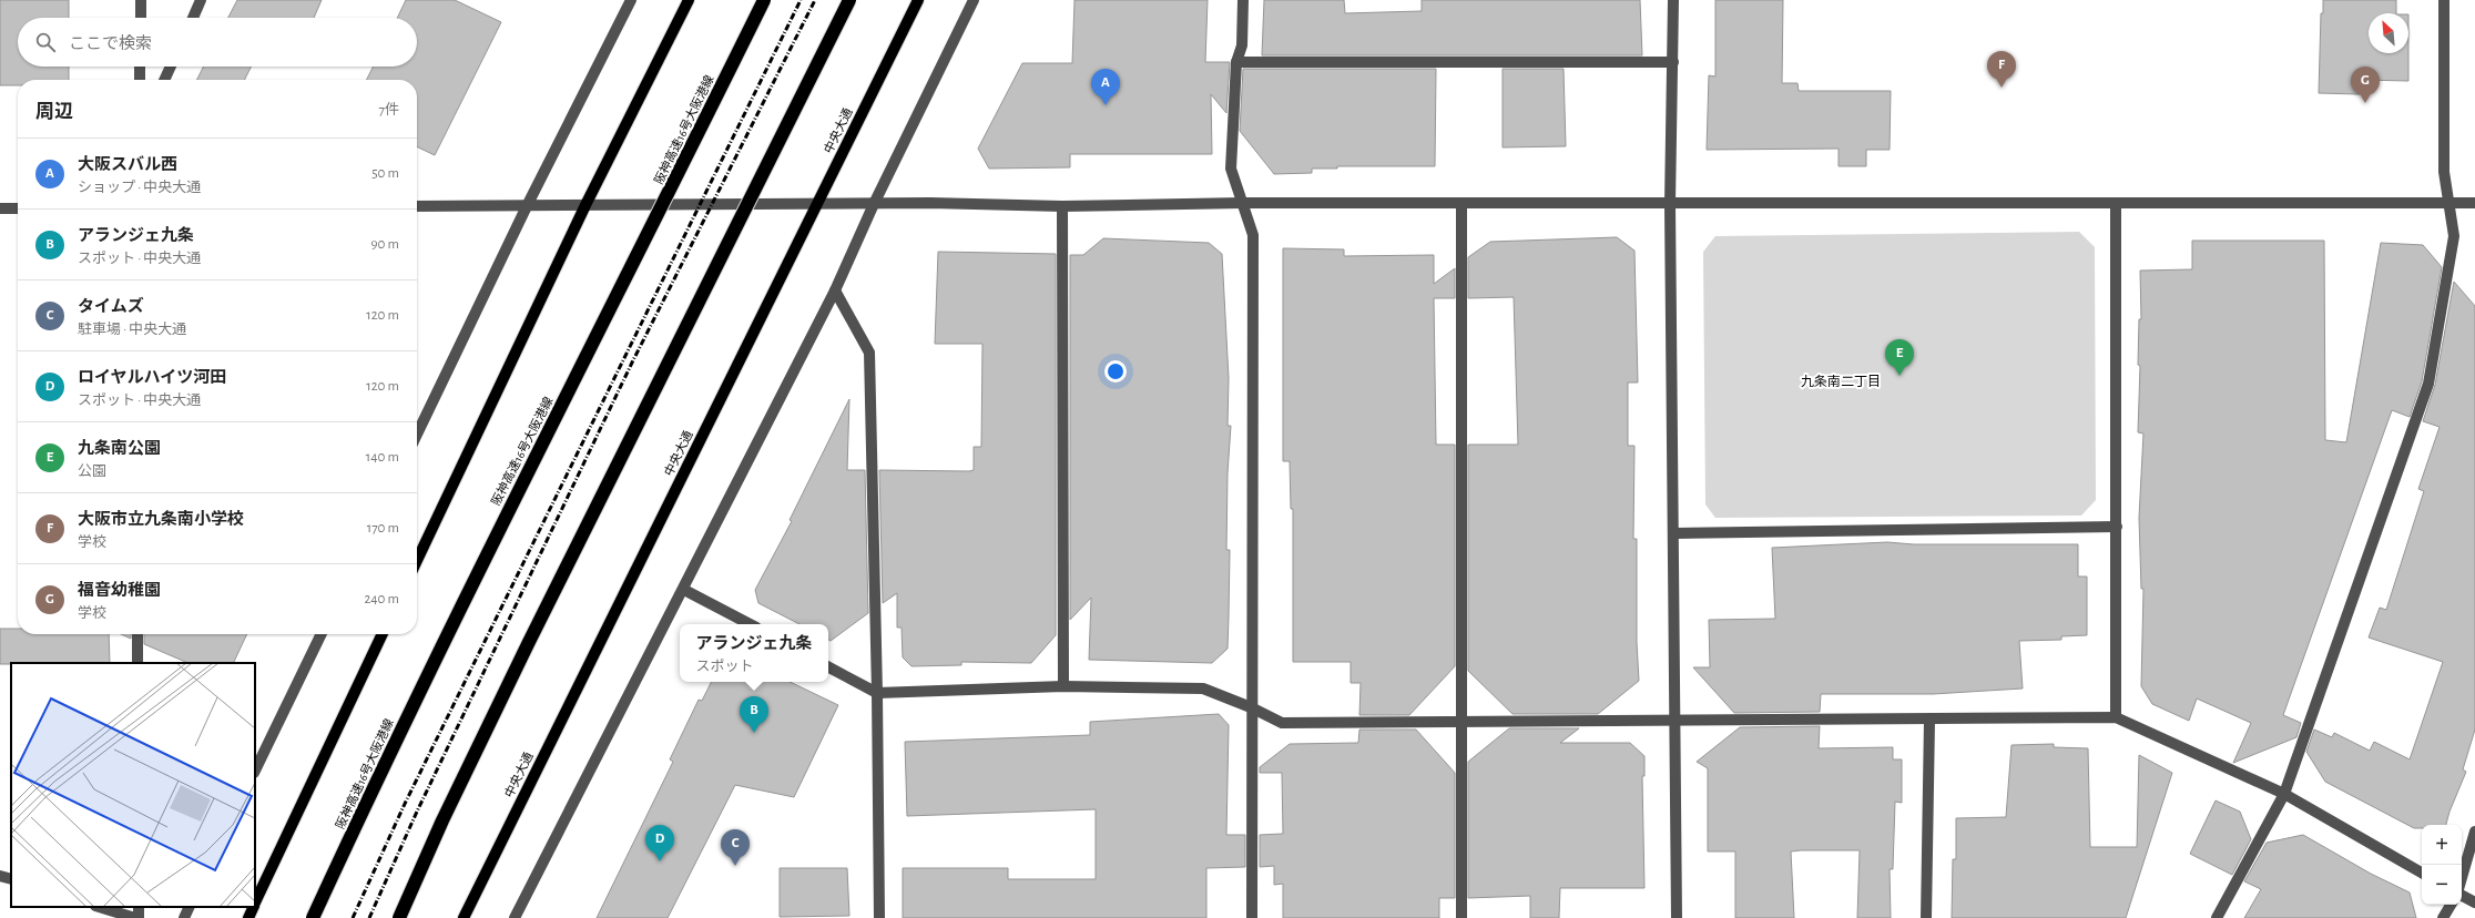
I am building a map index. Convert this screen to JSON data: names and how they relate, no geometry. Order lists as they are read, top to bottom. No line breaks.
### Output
{"streets":{"highway":["阪神高速16号大阪港線"],"main road":["中央大通"]},"districts":["九条南二丁目"],"north":"top left","page":{"search":"ここで検索","pins":["F","G","A","E","B","D","C"],"heading":["周辺","7件"],"list":[{"mark":"A","name":"大阪スバル西","note":"ショップ · 中央大通","value":"50 m"},{"mark":"B","name":"アランジェ九条","note":"スポット · 中央大通","value":"90 m"},{"mark":"C","name":"タイムズ","note":"駐車場 · 中央大通","value":"120 m"},{"mark":"D","name":"ロイヤルハイツ河田","note":"スポット · 中央大通","value":"120 m"},{"mark":"E","name":"九条南公園","note":"公園","value":"140 m"},{"mark":"F","name":"大阪市立九条南小学校","note":"学校","value":"170 m"},{"mark":"G","name":"福音幼稚園","note":"学校","value":"240 m"}],"popup":["アランジェ九条","スポット"],"map_buttons":["+","−"]}}
